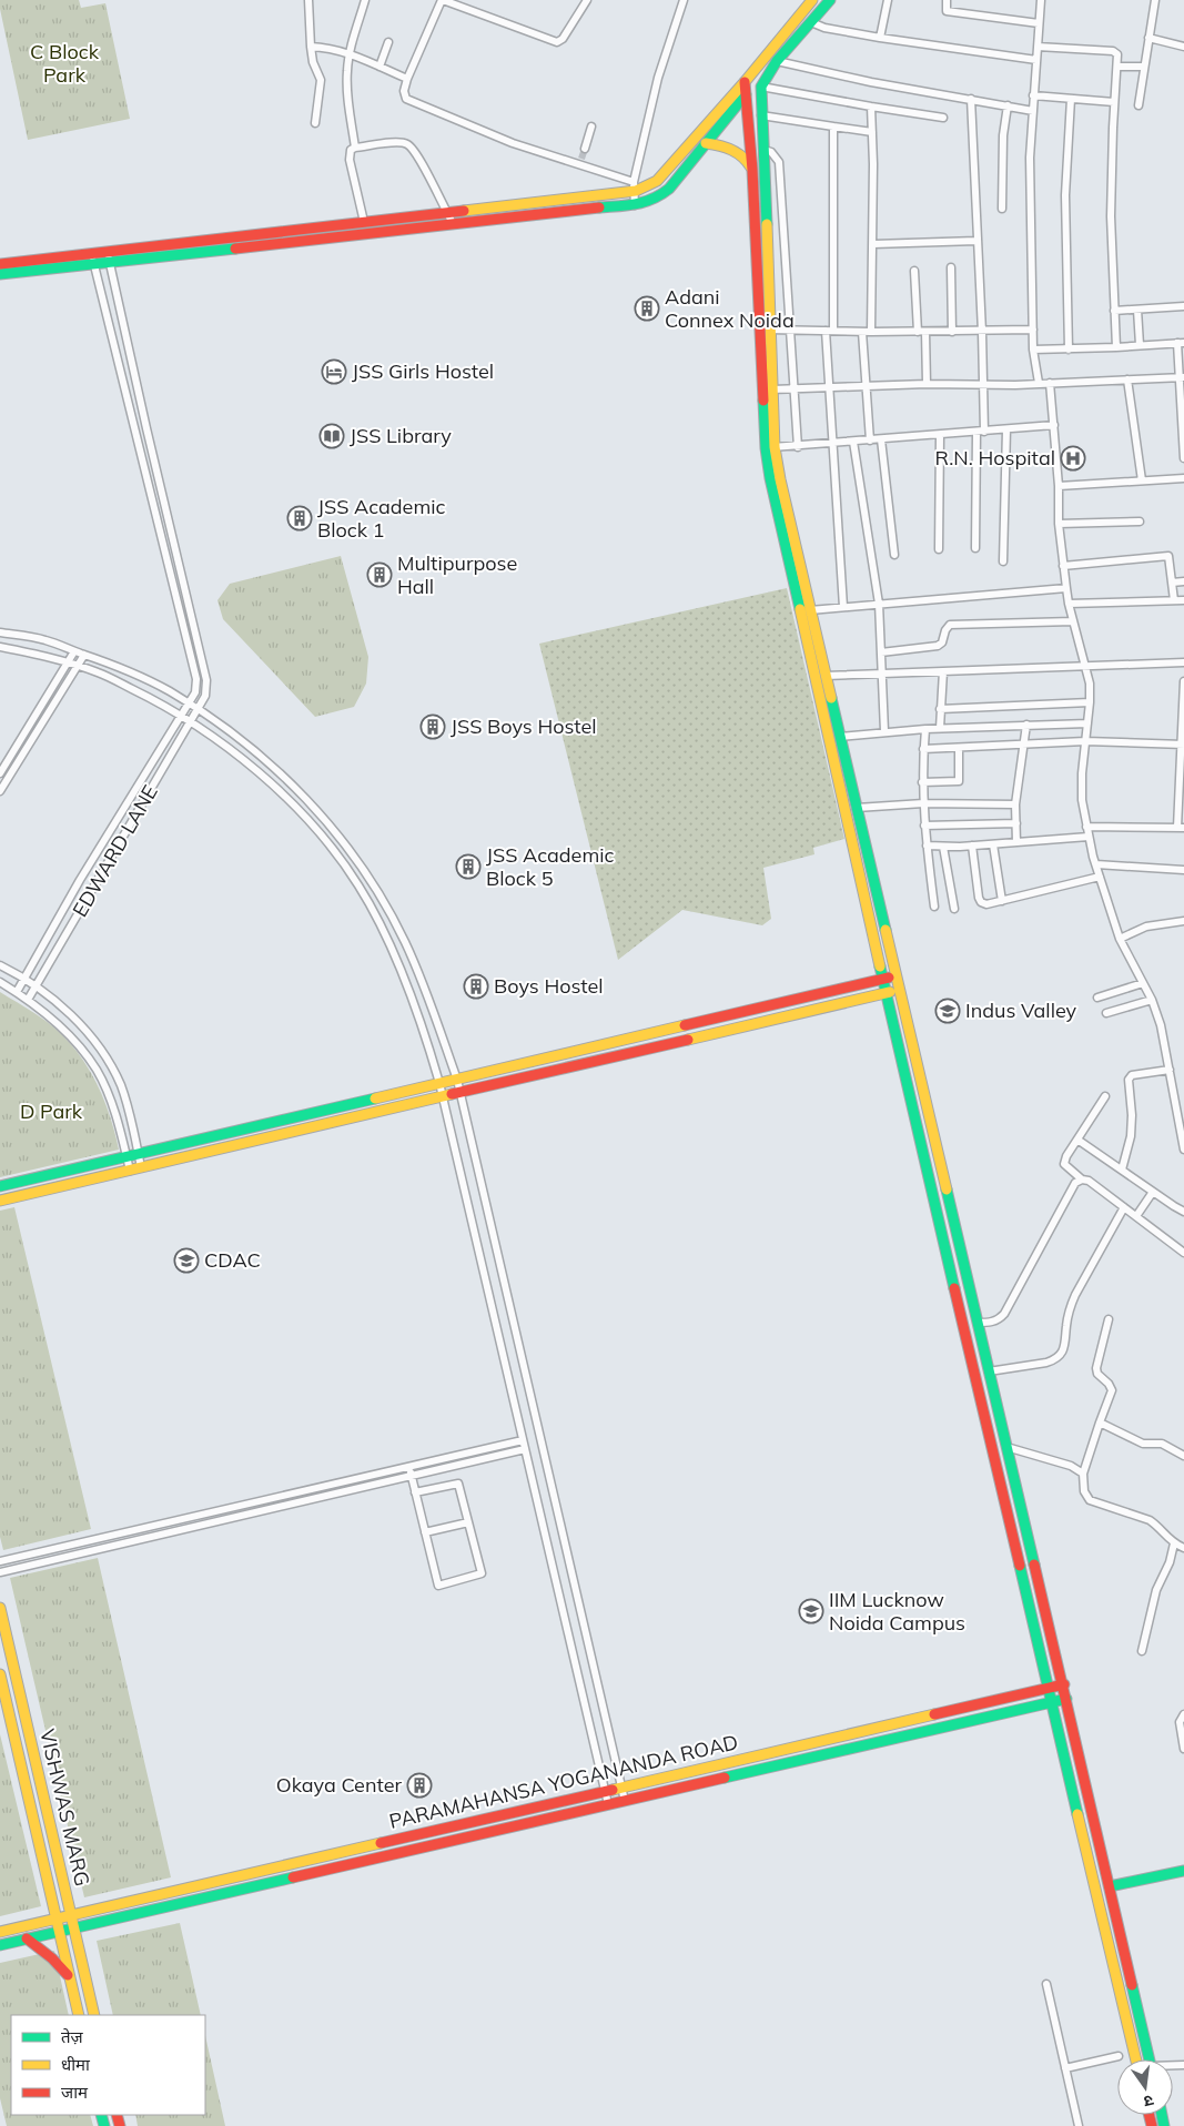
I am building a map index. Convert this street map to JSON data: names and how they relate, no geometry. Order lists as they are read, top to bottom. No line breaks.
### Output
{"streets":{"street":["EDWARD LANE","PARAMAHANSA YOGANANDA ROAD","VISHWAS MARG"]},"crossings":[["PARAMAHANSA YOGANANDA ROAD","VISHWAS MARG"]],"parks":["C Block Park","D Park"],"places":{"building":["Adani Connex Noida","JSS Academic Block 1","Multipurpose Hall","JSS Boys Hostel","JSS Academic Block 5","Boys Hostel","Okaya Center"],"hotel":["JSS Girls Hostel"],"library":["JSS Library"],"hospital":["R.N. Hospital"],"school or university":["Indus Valley","CDAC","IIM Lucknow Noida Campus"]},"legend":["तेज़","धीमा","जाम"],"north":"bottom"}
